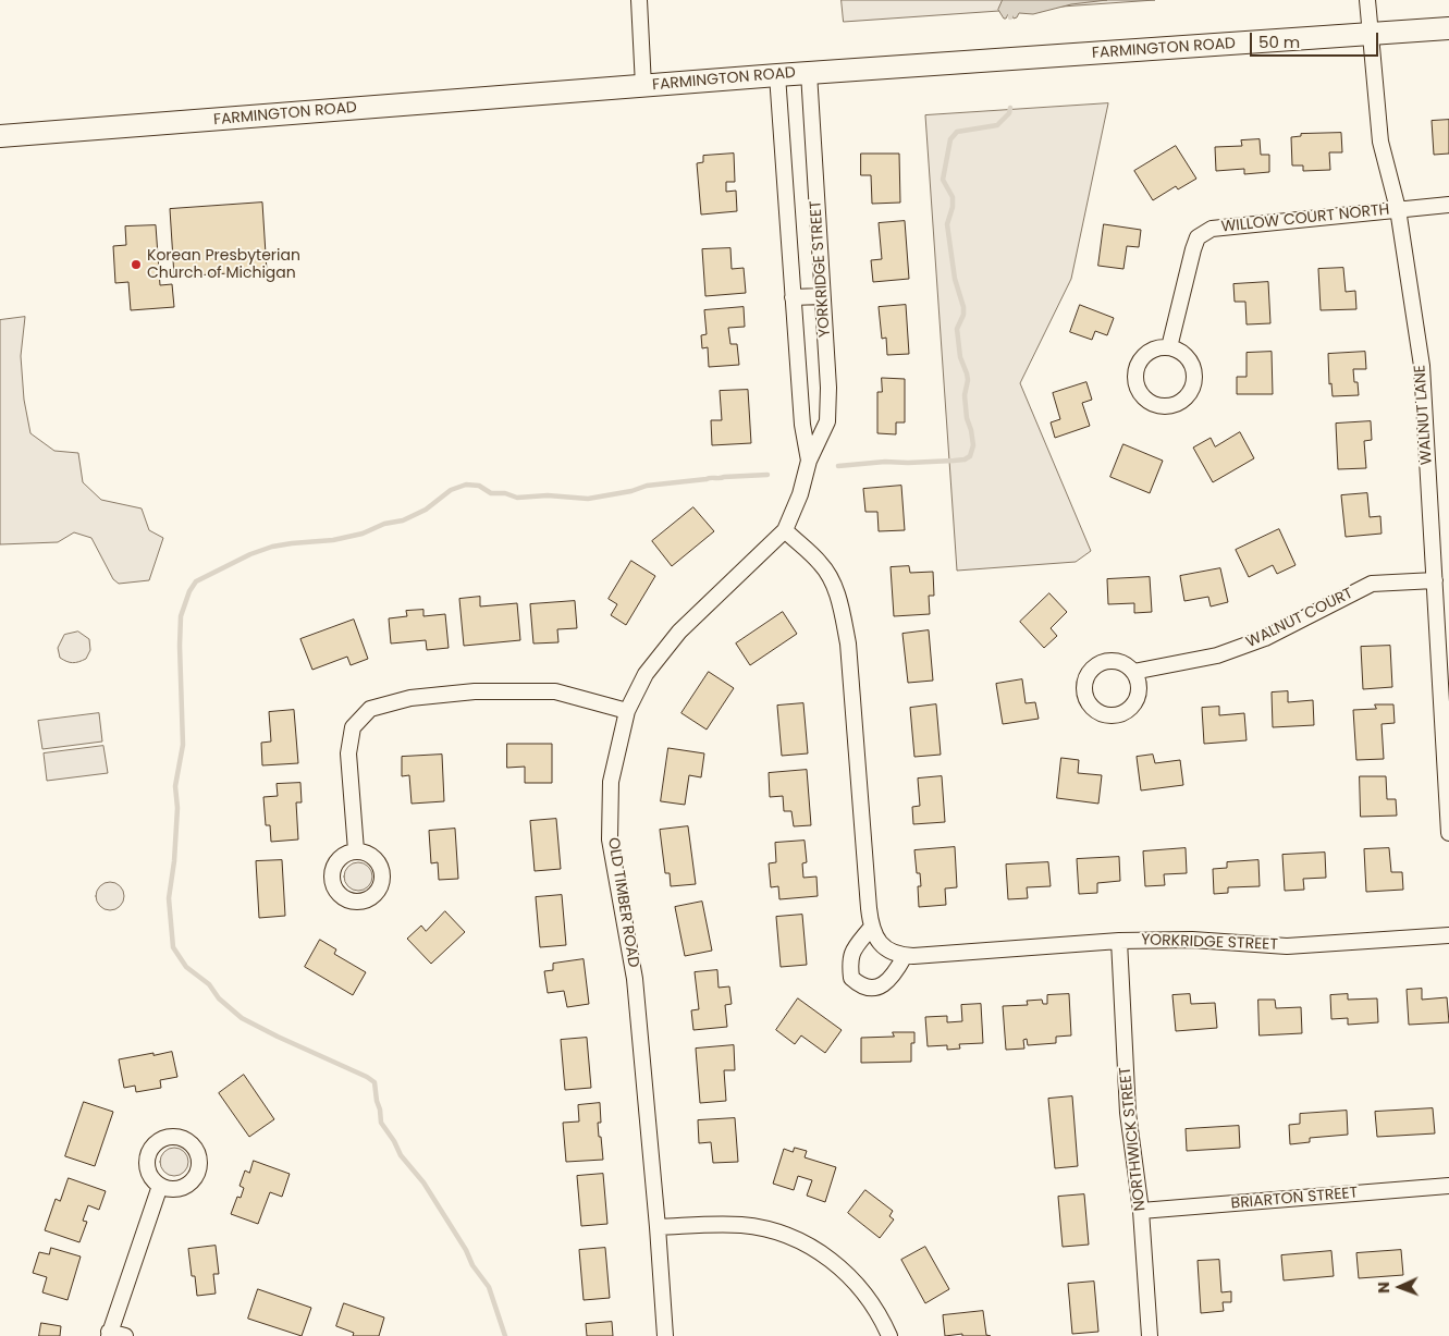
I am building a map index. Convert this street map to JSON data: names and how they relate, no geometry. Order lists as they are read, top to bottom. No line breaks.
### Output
{"streets":{"street":["FARMINGTON ROAD","WILLOW COURT NORTH","YORKRIDGE STREET","WALNUT LANE","WALNUT COURT","OLD TIMBER ROAD","NORTHWICK STREET","BRIARTON STREET"]},"crossings":[["FARMINGTON ROAD","YORKRIDGE STREET"],["FARMINGTON ROAD","WALNUT LANE"],["WILLOW COURT NORTH","WALNUT LANE"],["YORKRIDGE STREET","OLD TIMBER ROAD"],["YORKRIDGE STREET","NORTHWICK STREET"],["WALNUT LANE","WALNUT COURT"],["NORTHWICK STREET","BRIARTON STREET"]],"places":["Korean Presbyterian Church of Michigan"],"scale_bar":"50 m","north":"left"}
